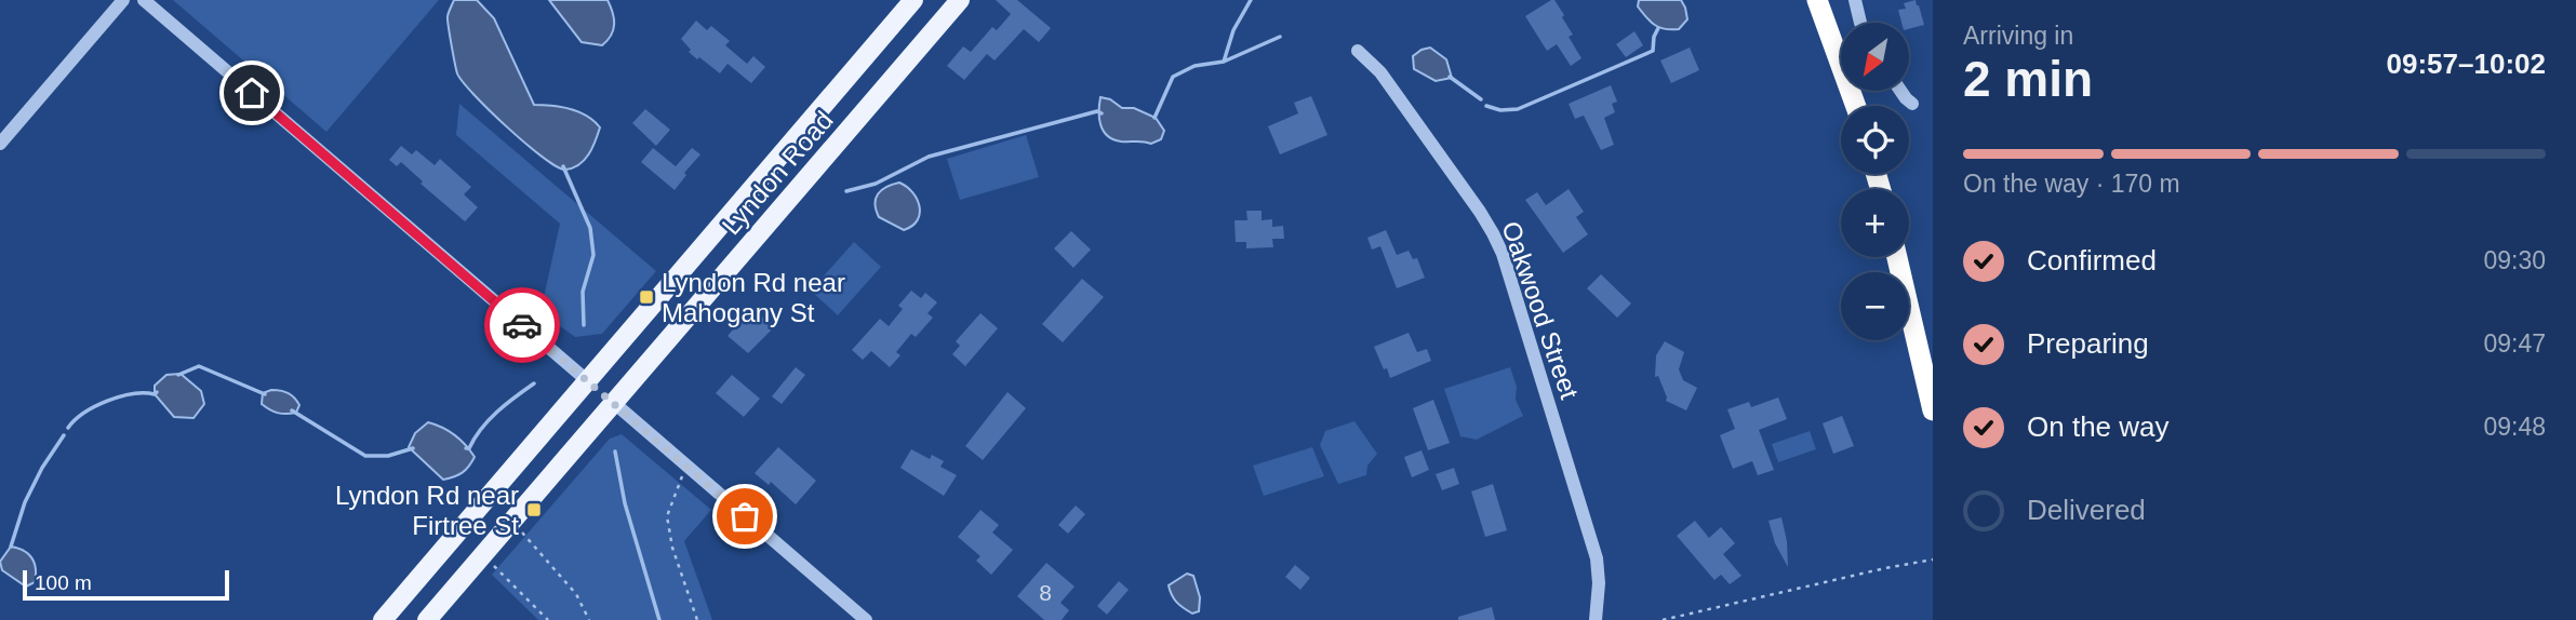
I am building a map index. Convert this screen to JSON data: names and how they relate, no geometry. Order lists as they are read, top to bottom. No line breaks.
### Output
{"streets":{"main road":["Lyndon Road"],"street":["Oakwood Street"]},"places":{"transit":["Lyndon Rd near Mahogany St","Lyndon Rd near Firtree St"]},"house_numbers":["8"],"scale_bar":"100 m","north":"bottom left","page":{"heading":["2 min","Arriving in","09:57–10:02"],"map_buttons":["+","−"],"bar":"On the way · 170 m","list":[["Confirmed","09:30"],["Preparing","09:47"],["On the way","09:48"],"Delivered"],"scale":"100 m"}}
